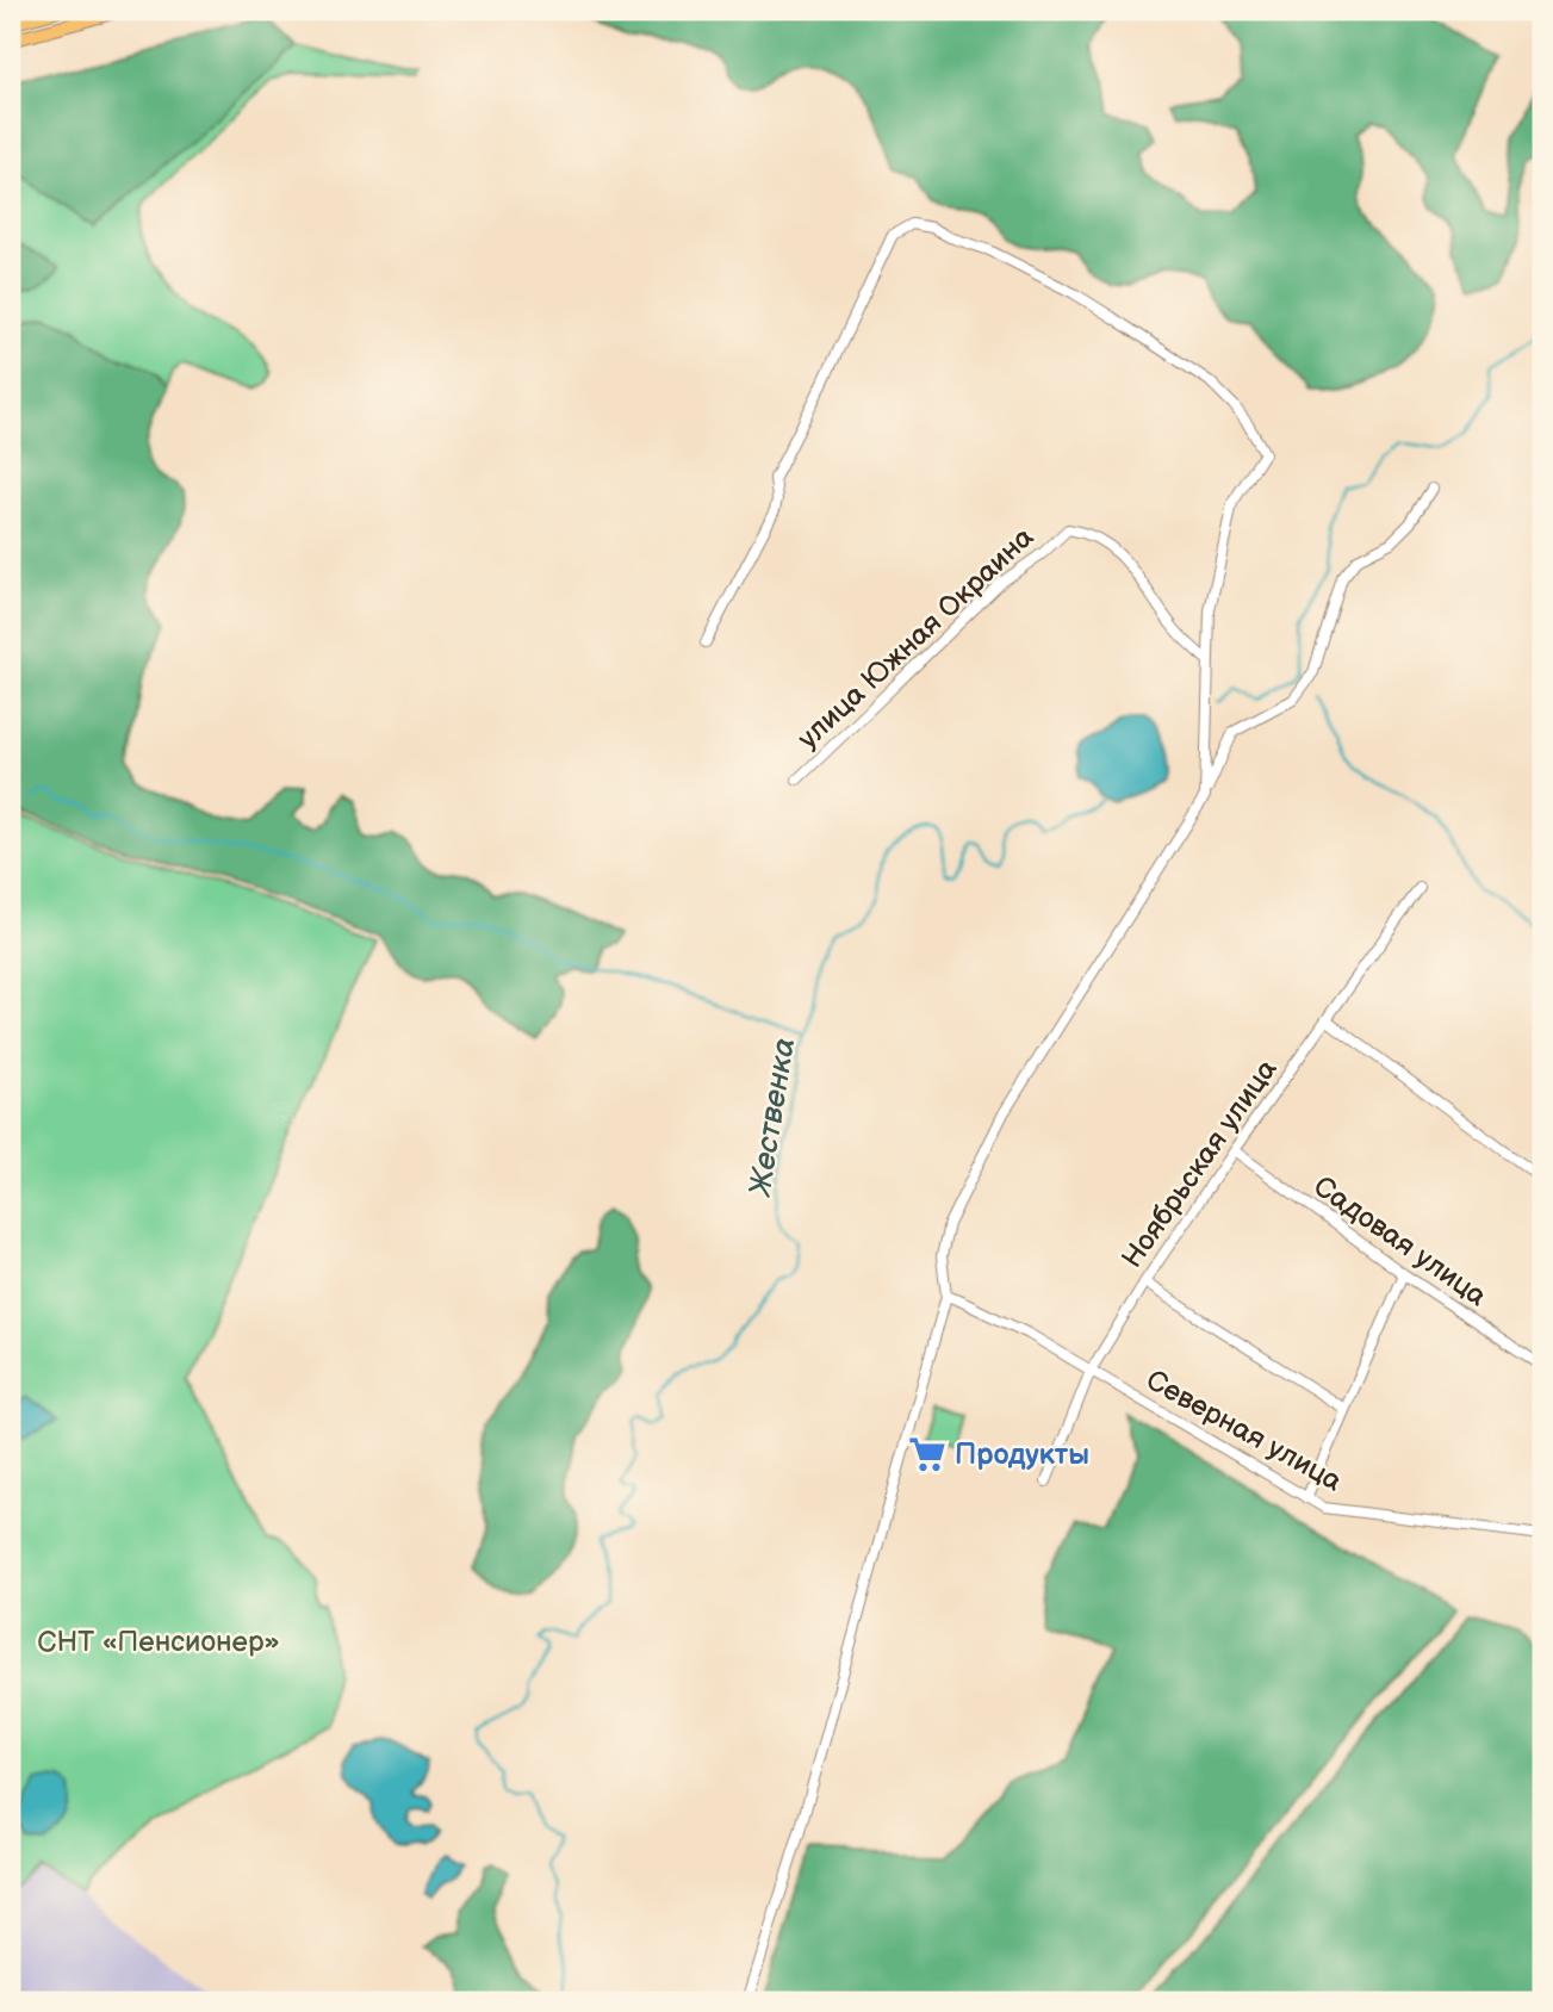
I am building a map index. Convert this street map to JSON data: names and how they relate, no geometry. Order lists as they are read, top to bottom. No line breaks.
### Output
{"streets":{"street":["улица Южная Окраина","Ноябрьская улица","Садовая улица","Северная улица"]},"crossings":[["Ноябрьская улица","Садовая улица"],["Ноябрьская улица","Северная улица"]],"water":["Жественка"],"parks":["СНТ «Пенсионер»"],"places":{"supermarket":["Продукты"]}}
